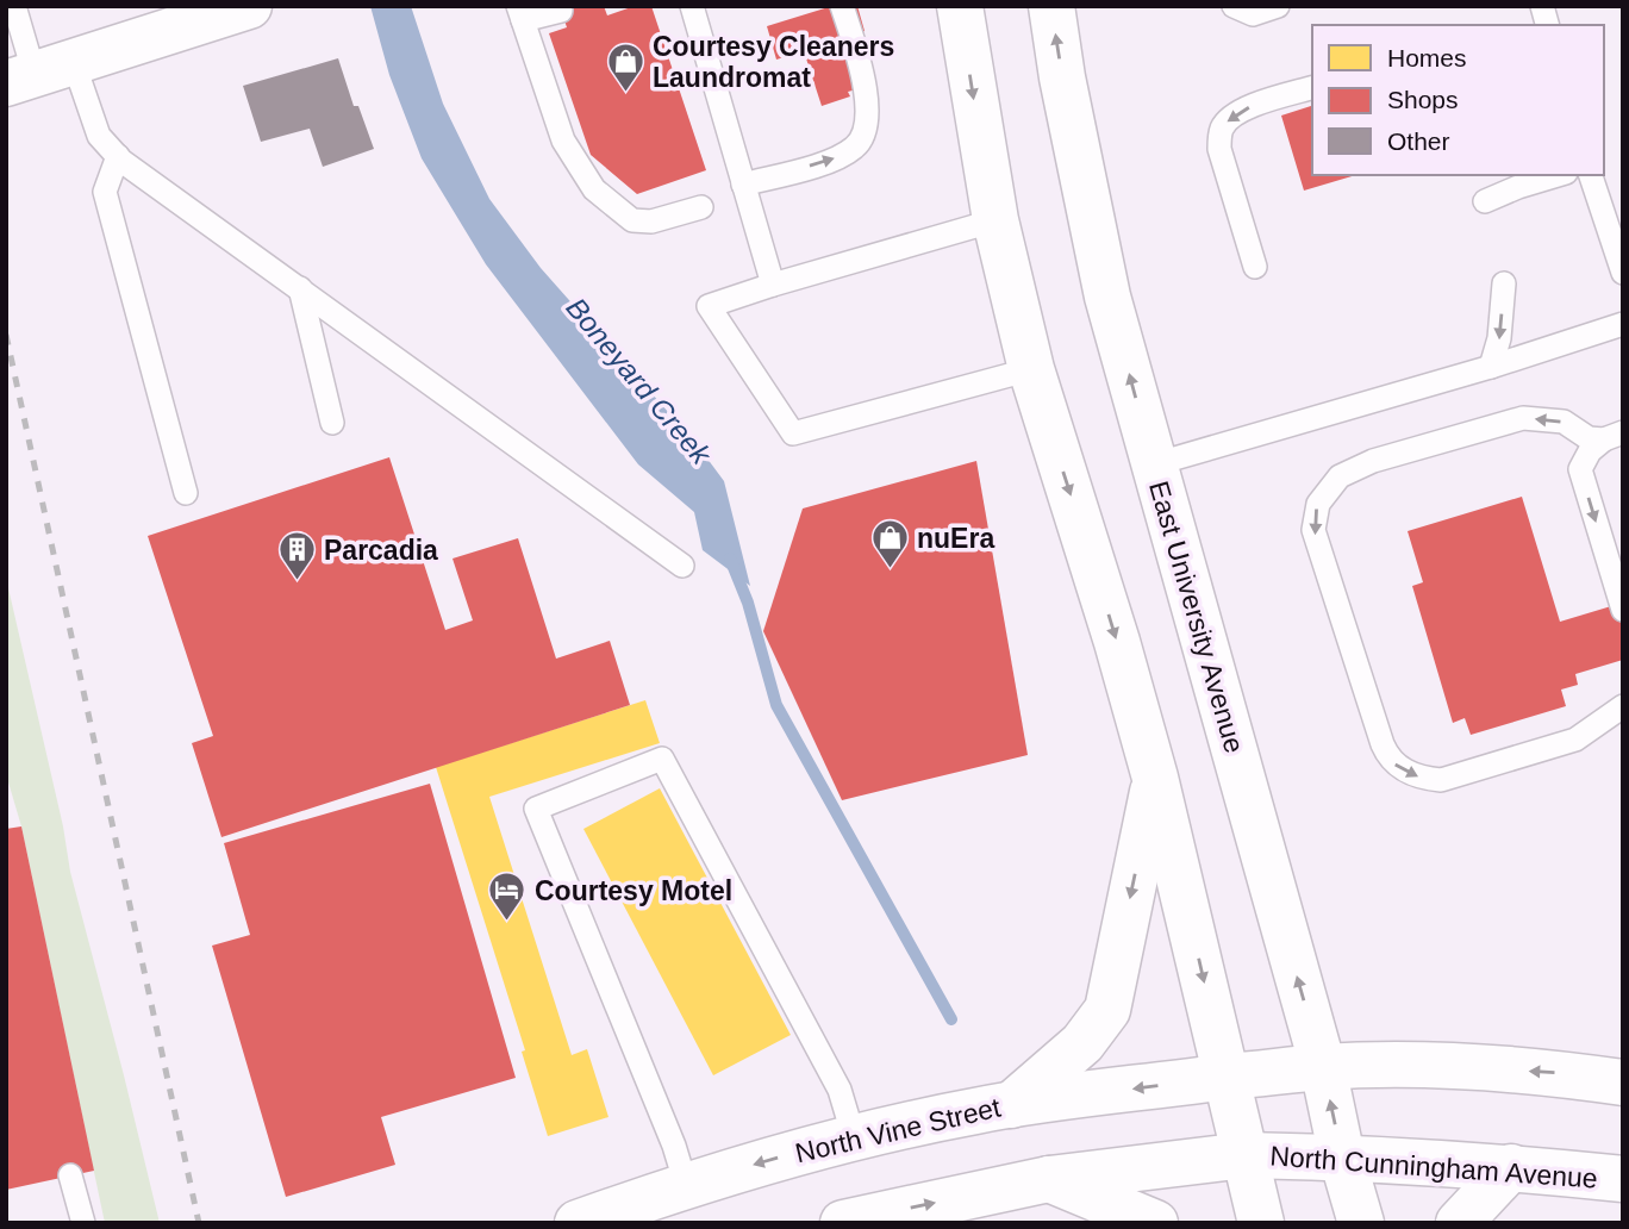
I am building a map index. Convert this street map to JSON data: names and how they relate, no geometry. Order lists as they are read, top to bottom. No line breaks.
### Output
{"streets":{"main road":["East University Avenue","North Vine Street","North Cunningham Avenue"]},"crossings":[["East University Avenue","North Cunningham Avenue"]],"water":["Boneyard Creek"],"places":{"shop":["Courtesy Cleaners Laundromat","nuEra"],"building":["Parcadia"],"hotel":["Courtesy Motel"]},"legend":["Homes","Shops","Other"]}
